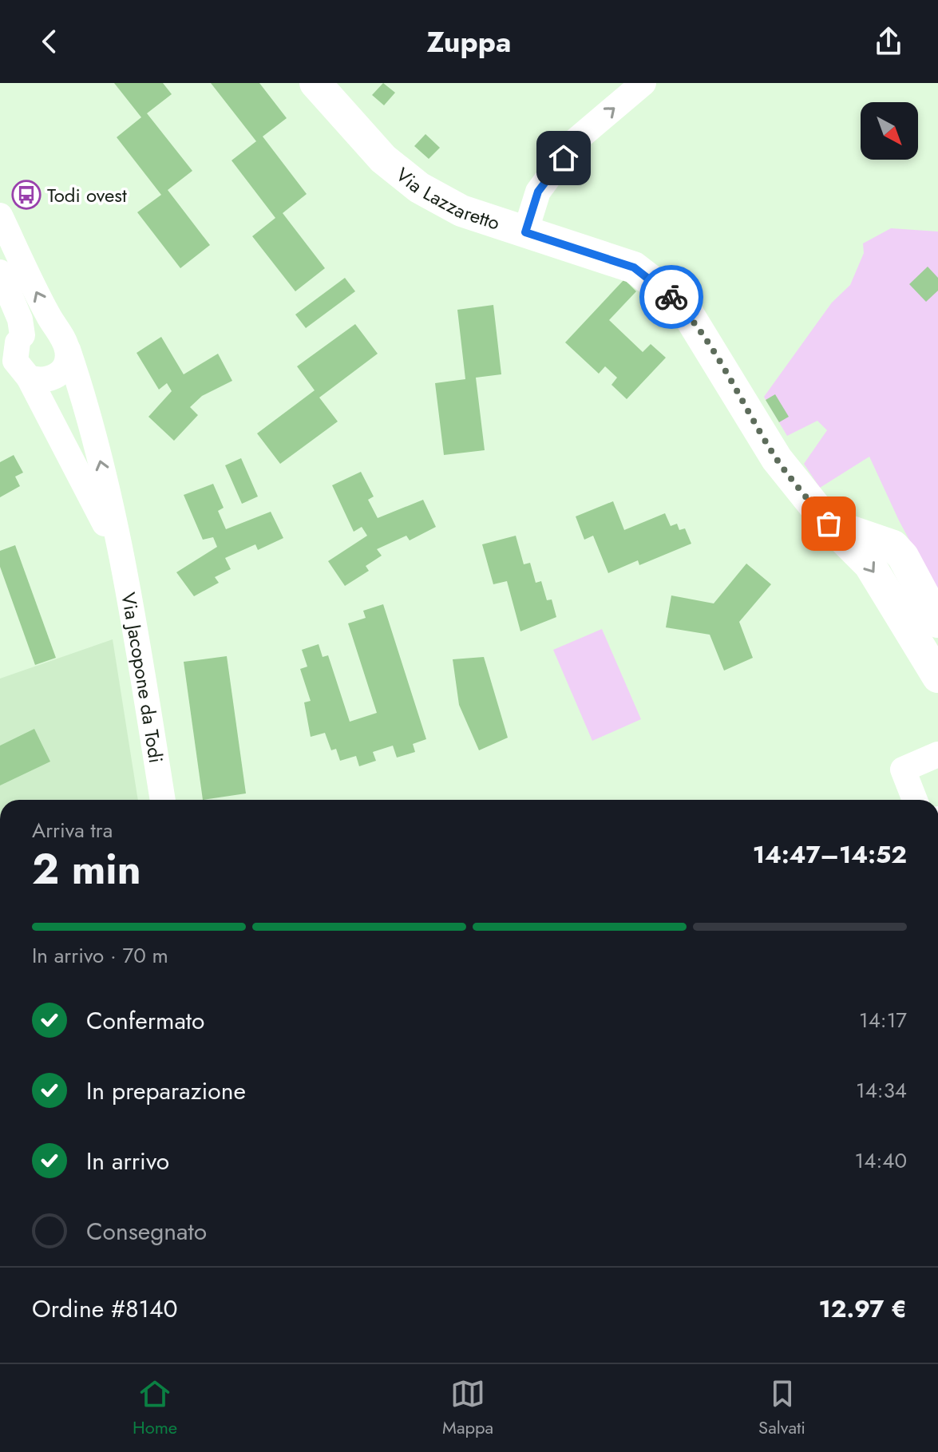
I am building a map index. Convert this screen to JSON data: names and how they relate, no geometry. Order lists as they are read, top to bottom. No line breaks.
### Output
{"streets":{"street":["Via Lazzaretto","Via Jacopone da Todi"]},"places":{"bus stop":["Todi ovest"]},"north":"bottom right","page":{"header":"Zuppa","heading":["2 min","Arriva tra","14:47–14:52"],"panel":["Ordine #8140","12.97 €"],"bar":"In arrivo · 70 m","list":[["Confermato","14:17"],["In preparazione","14:34"],["In arrivo","14:40"],"Consegnato"],"tabs":["Home","Mappa","Salvati"]}}
